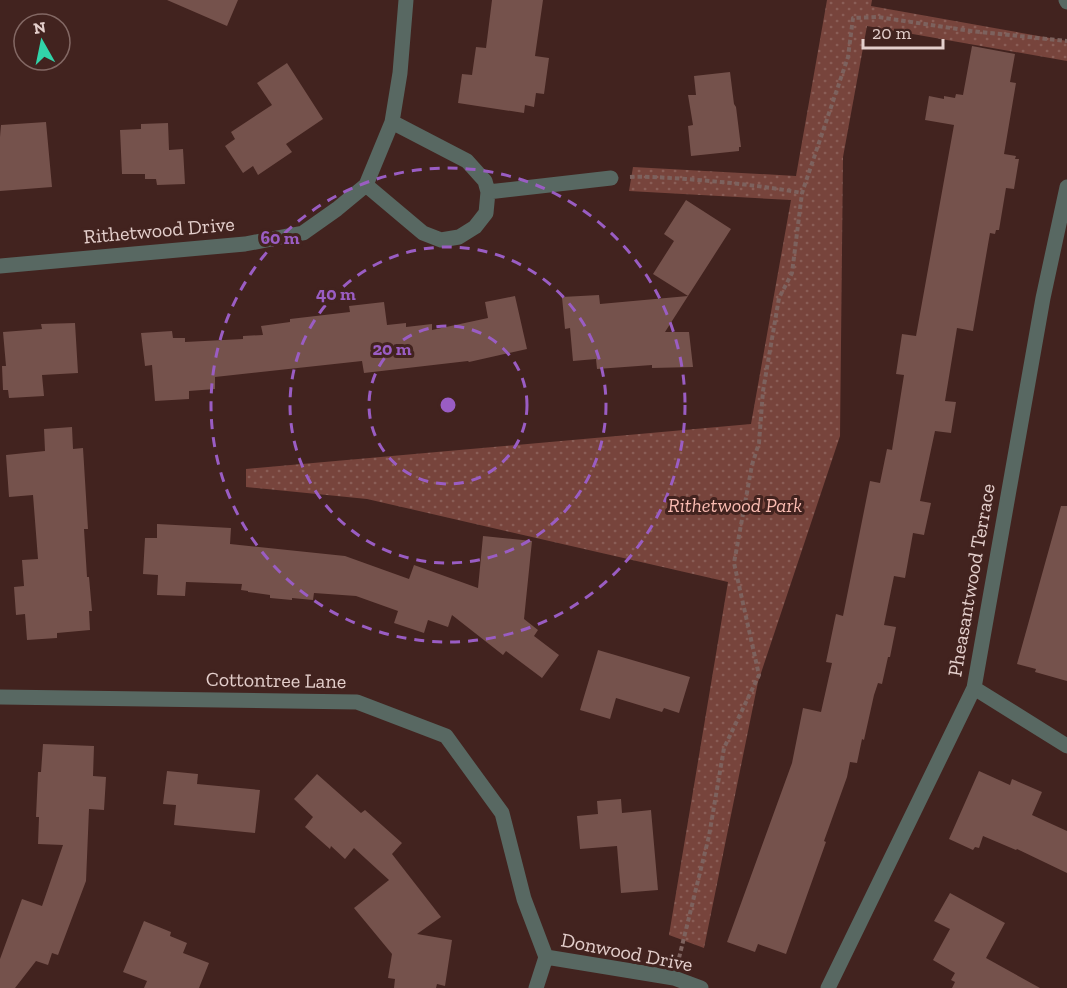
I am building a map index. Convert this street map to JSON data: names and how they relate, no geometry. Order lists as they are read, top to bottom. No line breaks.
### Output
{"streets":{"street":["Rithetwood Drive","Pheasantwood Terrace","Cottontree Lane","Donwood Drive"]},"crossings":[["Cottontree Lane","Donwood Drive"]],"parks":["Rithetwood Park"],"scale_bar":"20 m","north":"top","rings":["60 m","40 m","20 m"]}
